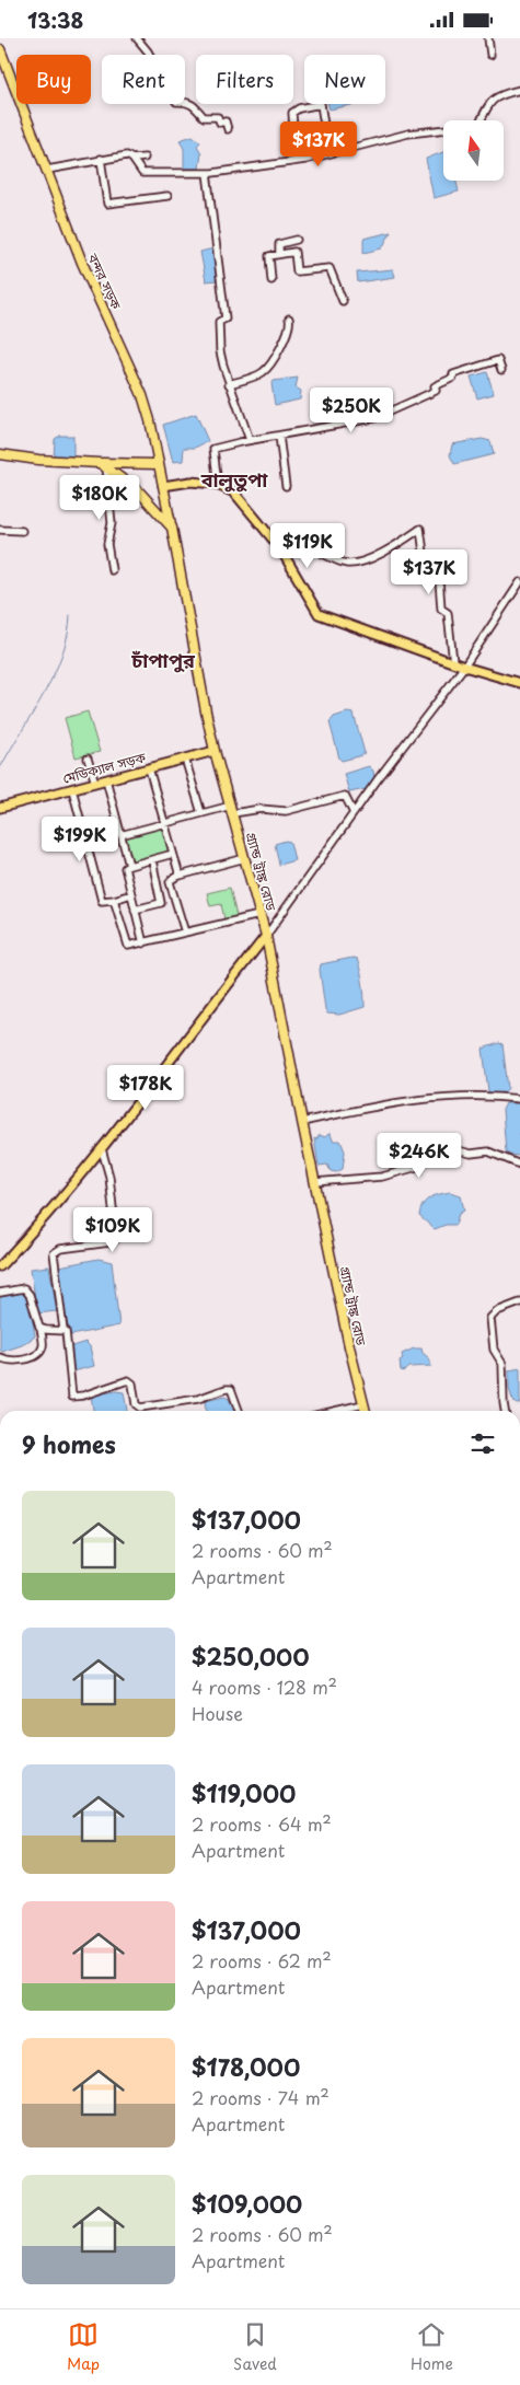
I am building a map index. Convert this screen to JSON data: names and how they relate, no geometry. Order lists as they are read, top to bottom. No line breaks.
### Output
{"streets":{"highway":["বন্দর সড়ক","গ্র্যান্ড ট্রাঙ্ক রোড"],"main road":["মেডিক্যাল সড়ক"]},"crossings":[["বন্দর সড়ক","গ্র্যান্ড ট্রাঙ্ক রোড"],["মেডিক্যাল সড়ক","গ্র্যান্ড ট্রাঙ্ক রোড"]],"districts":["বালুতুপা","চাঁপাপুর"],"north":"top","page":{"status":"13:38","chip":["Buy","Rent","Filters","New"],"price":["$137K","$250K","$180K","$119K","$137K","$199K","$178K","$246K","$109K"],"heading":"9 homes","list":[{"name":"$137,000","note":"2 rooms · 60 m² · Apartment"},{"name":"$250,000","note":"4 rooms · 128 m² · House"},{"name":"$119,000","note":"2 rooms · 64 m² · Apartment"},{"name":"$137,000","note":"2 rooms · 62 m² · Apartment"},{"name":"$178,000","note":"2 rooms · 74 m² · Apartment"},{"name":"$109,000","note":"2 rooms · 60 m² · Apartment"}],"tabs":["Map","Saved","Home"]}}
